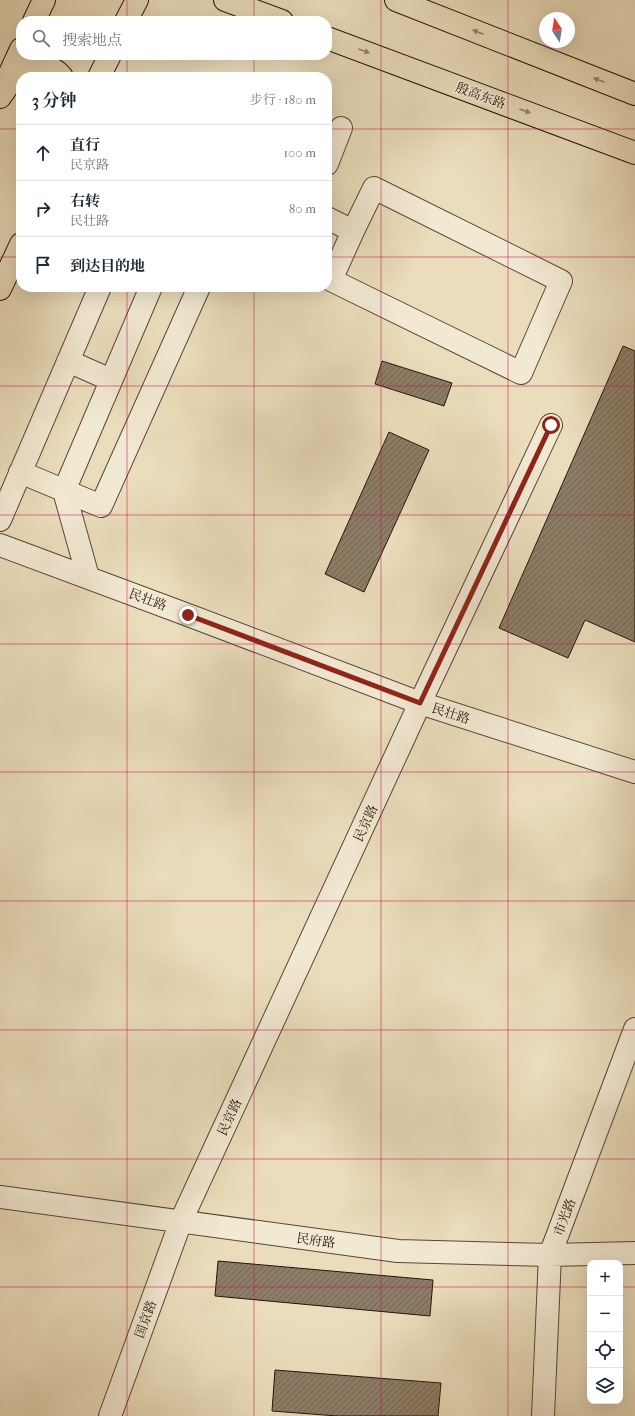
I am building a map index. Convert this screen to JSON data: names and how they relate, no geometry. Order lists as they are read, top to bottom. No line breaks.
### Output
{"streets":{"main road":["殷高东路"],"street":["民壮路","民京路","市光路","民府路","国京路"]},"crossings":[["民壮路","民京路"],["民京路","民府路"],["民京路","国京路"],["市光路","民府路"],["民府路","国京路"]],"north":"top","page":{"search":"搜索地点","heading":["3 分钟","步行 · 180 m"],"list":[["直行","民京路","100 m"],["右转","民壮路","80 m"],"到达目的地"],"map_buttons":["+","−"]}}
